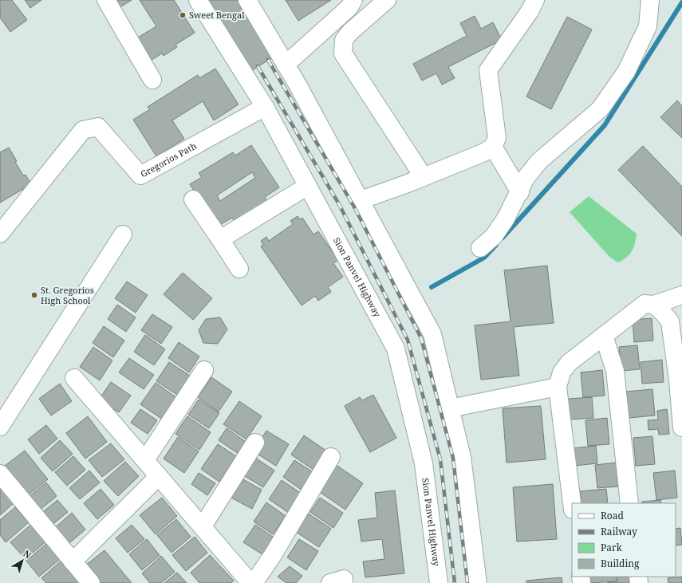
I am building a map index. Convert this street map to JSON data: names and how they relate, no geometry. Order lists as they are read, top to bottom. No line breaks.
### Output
{"streets":{"main road":["Gregorios Path","Sion Panvel Highway"]},"crossings":[["Gregorios Path","Sion Panvel Highway"]],"places":["Sweet Bengal","St. Gregorios High School"],"legend":["Road","Railway","Park","Building"],"north":"top right"}
